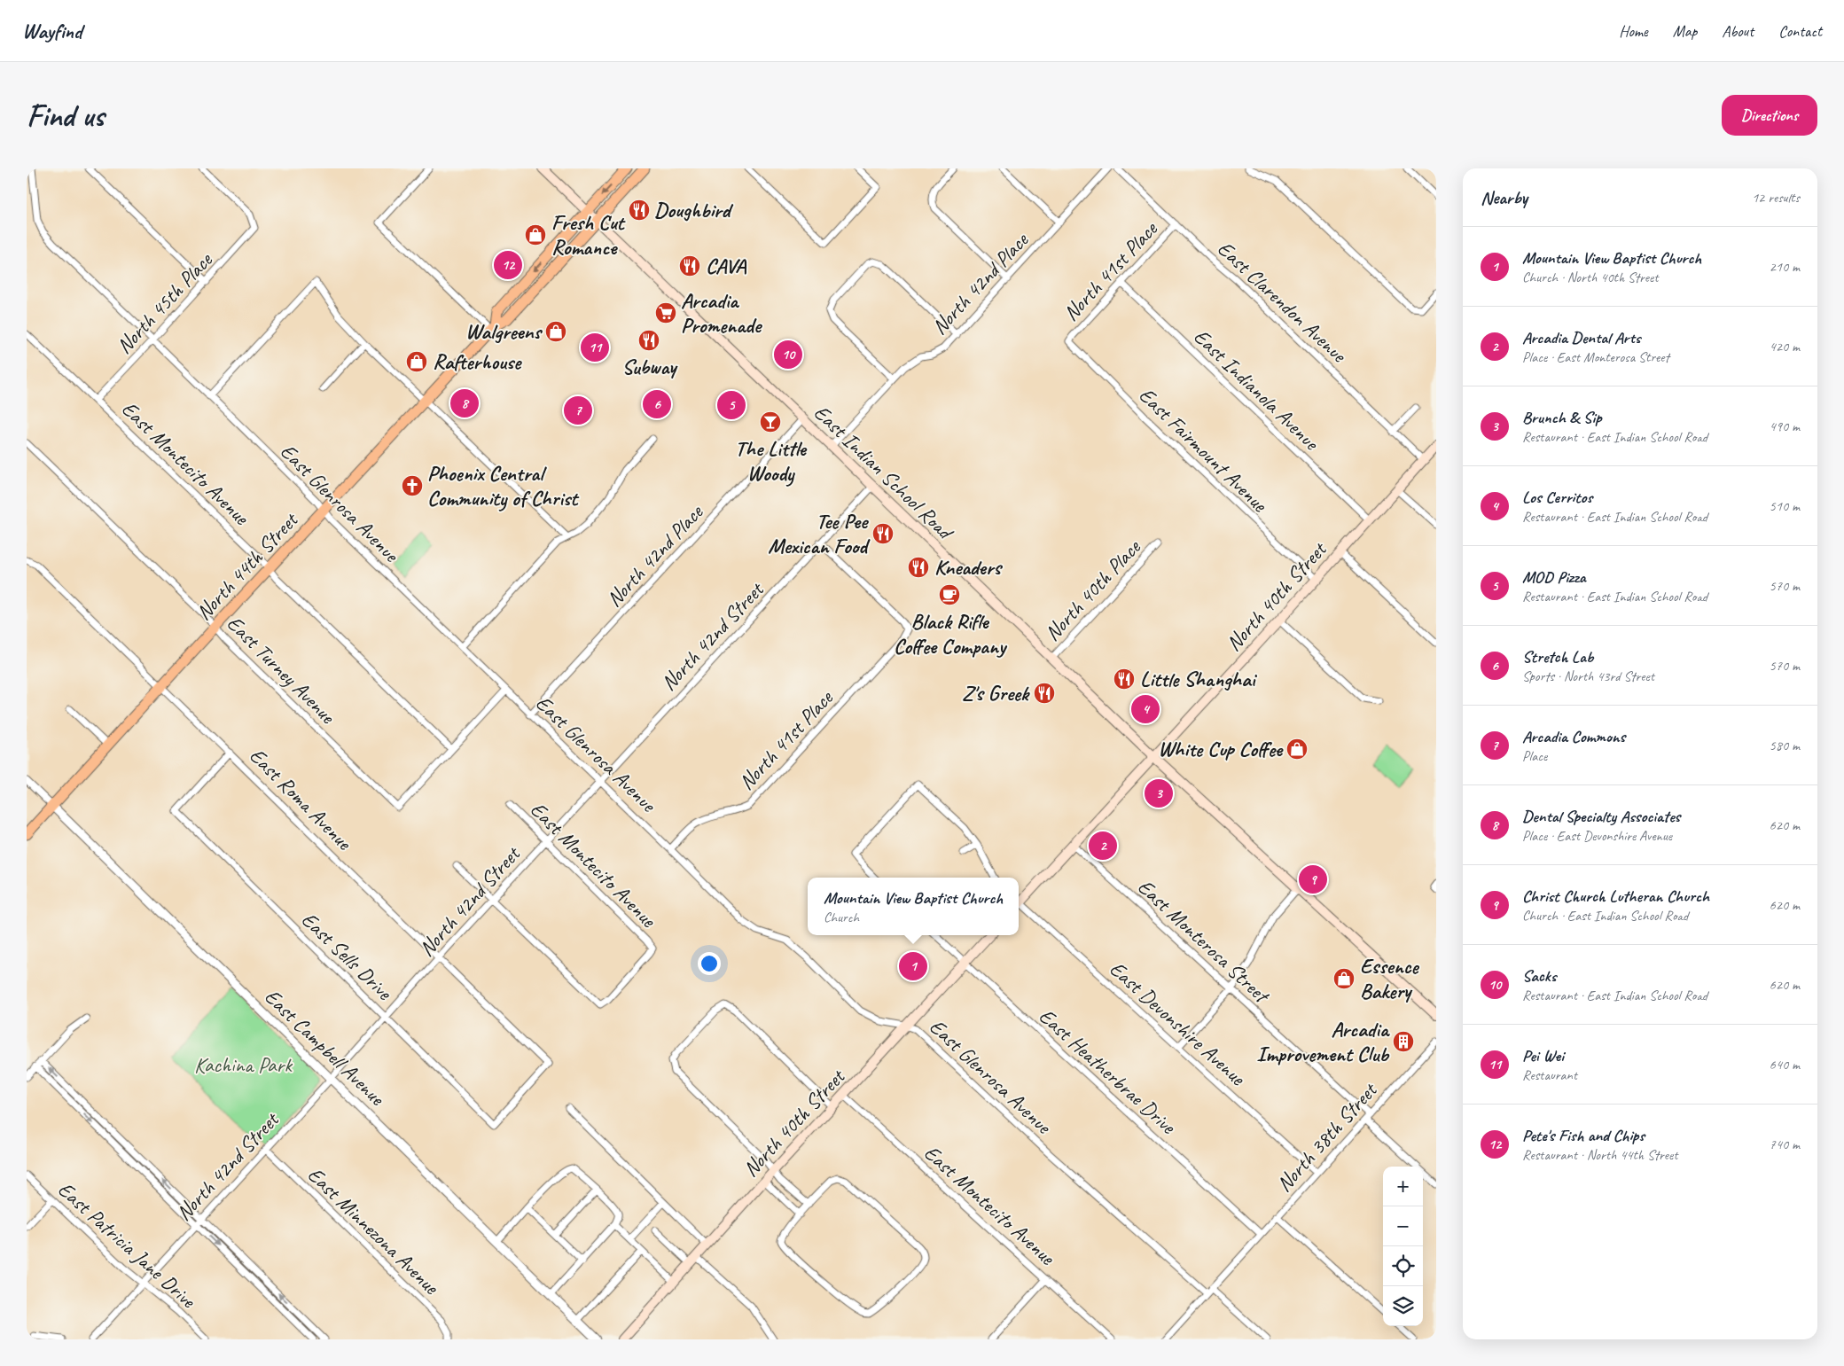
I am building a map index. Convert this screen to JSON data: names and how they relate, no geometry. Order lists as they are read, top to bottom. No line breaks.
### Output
{"streets":{"main road":["East Indian School Road","North 44th Street","North 40th Street"],"street":["North 41st Place","North 42nd Place","East Clarendon Avenue","North 45th Place","East Indianola Avenue","East Fairmount Avenue","East Montecito Avenue","East Glenrosa Avenue","North 40th Place","North 42nd Street","East Turney Avenue","East Roma Avenue","East Monterosa Street","East Sells Drive","East Devonshire Avenue","East Campbell Avenue","East Heatherbrae Drive","North 38th Street","East Minnezona Avenue","East Patricia Jane Drive"]},"crossings":[["North 41st Place","East Clarendon Avenue"],["North 41st Place","East Indianola Avenue"],["North 41st Place","East Fairmount Avenue"],["North 41st Place","East Glenrosa Avenue"],["North 41st Place","North 42nd Street"],["North 42nd Place","East Indian School Road"],["North 42nd Place","East Glenrosa Avenue"],["East Clarendon Avenue","North 40th Street"],["North 45th Place","East Montecito Avenue"],["North 45th Place","East Glenrosa Avenue"],["East Indianola Avenue","North 40th Street"],["East Fairmount Avenue","North 40th Street"],["East Montecito Avenue","North 44th Street"],["East Montecito Avenue","North 40th Street"],["East Montecito Avenue","North 42nd Street"],["East Montecito Avenue","East Turney Avenue"],["East Indian School Road","North 44th Street"],["East Indian School Road","North 40th Place"],["East Indian School Road","North 40th Street"],["East Indian School Road","North 42nd Street"],["East Glenrosa Avenue","North 44th Street"],["East Glenrosa Avenue","North 40th Street"],["East Glenrosa Avenue","North 42nd Street"],["East Glenrosa Avenue","North 38th Street"],["North 44th Street","East Turney Avenue"],["North 44th Street","East Roma Avenue"],["North 44th Street","East Campbell Avenue"],["North 40th Street","East Monterosa Street"],["North 40th Street","East Heatherbrae Drive"],["North 42nd Street","East Roma Avenue"],["North 42nd Street","East Sells Drive"],["North 42nd Street","East Campbell Avenue"],["North 42nd Street","East Minnezona Avenue"],["North 42nd Street","East Patricia Jane Drive"],["East Roma Avenue","East Sells Drive"],["East Monterosa Street","North 38th Street"],["East Devonshire Avenue","North 38th Street"],["East Heatherbrae Drive","North 38th Street"]],"parks":["Kachina Park"],"places":{"restaurant":["Doughbird","CAVA","Subway","Tee Pee Mexican Food","Kneaders","Little Shanghai","Z's Greek"],"shop":["Fresh Cut Romance","Walgreens","Rafterhouse","White Cup Coffee","Essence Bakery"],"supermarket":["Arcadia Promenade"],"bar":["The Little Woody"],"church":["Phoenix Central Community of Christ"],"cafe":["Black Rifle Coffee Company"],"building":["Arcadia Improvement Club"]},"page":{"header":"Wayfind","nav":["Home","Map","About","Contact"],"buttons":"Directions","title":"Find us","heading":["Nearby","12 results"],"list":[{"mark":"1","name":"Mountain View Baptist Church","note":"Church · North 40th Street","value":"210 m"},{"mark":"2","name":"Arcadia Dental Arts","note":"Place · East Monterosa Street","value":"420 m"},{"mark":"3","name":"Brunch & Sip","note":"Restaurant · East Indian School Road","value":"490 m"},{"mark":"4","name":"Los Cerritos","note":"Restaurant · East Indian School Road","value":"510 m"},{"mark":"5","name":"MOD Pizza","note":"Restaurant · East Indian School Road","value":"570 m"},{"mark":"6","name":"Stretch Lab","note":"Sports · North 43rd Street","value":"570 m"},{"mark":"7","name":"Arcadia Commons","note":"Place","value":"580 m"},{"mark":"8","name":"Dental Specialty Associates","note":"Place · East Devonshire Avenue","value":"620 m"},{"mark":"9","name":"Christ Church Lutheran Church","note":"Church · East Indian School Road","value":"620 m"},{"mark":"10","name":"Sacks","note":"Restaurant · East Indian School Road","value":"620 m"},{"mark":"11","name":"Pei Wei","note":"Restaurant","value":"640 m"},{"mark":"12","name":"Pete's Fish and Chips","note":"Restaurant · North 44th Street","value":"740 m"}],"pins":["12","11","10","8","6","5","7","4","3","2","9","1"],"popup":["Mountain View Baptist Church","Church"],"map_buttons":["+","−"]}}
